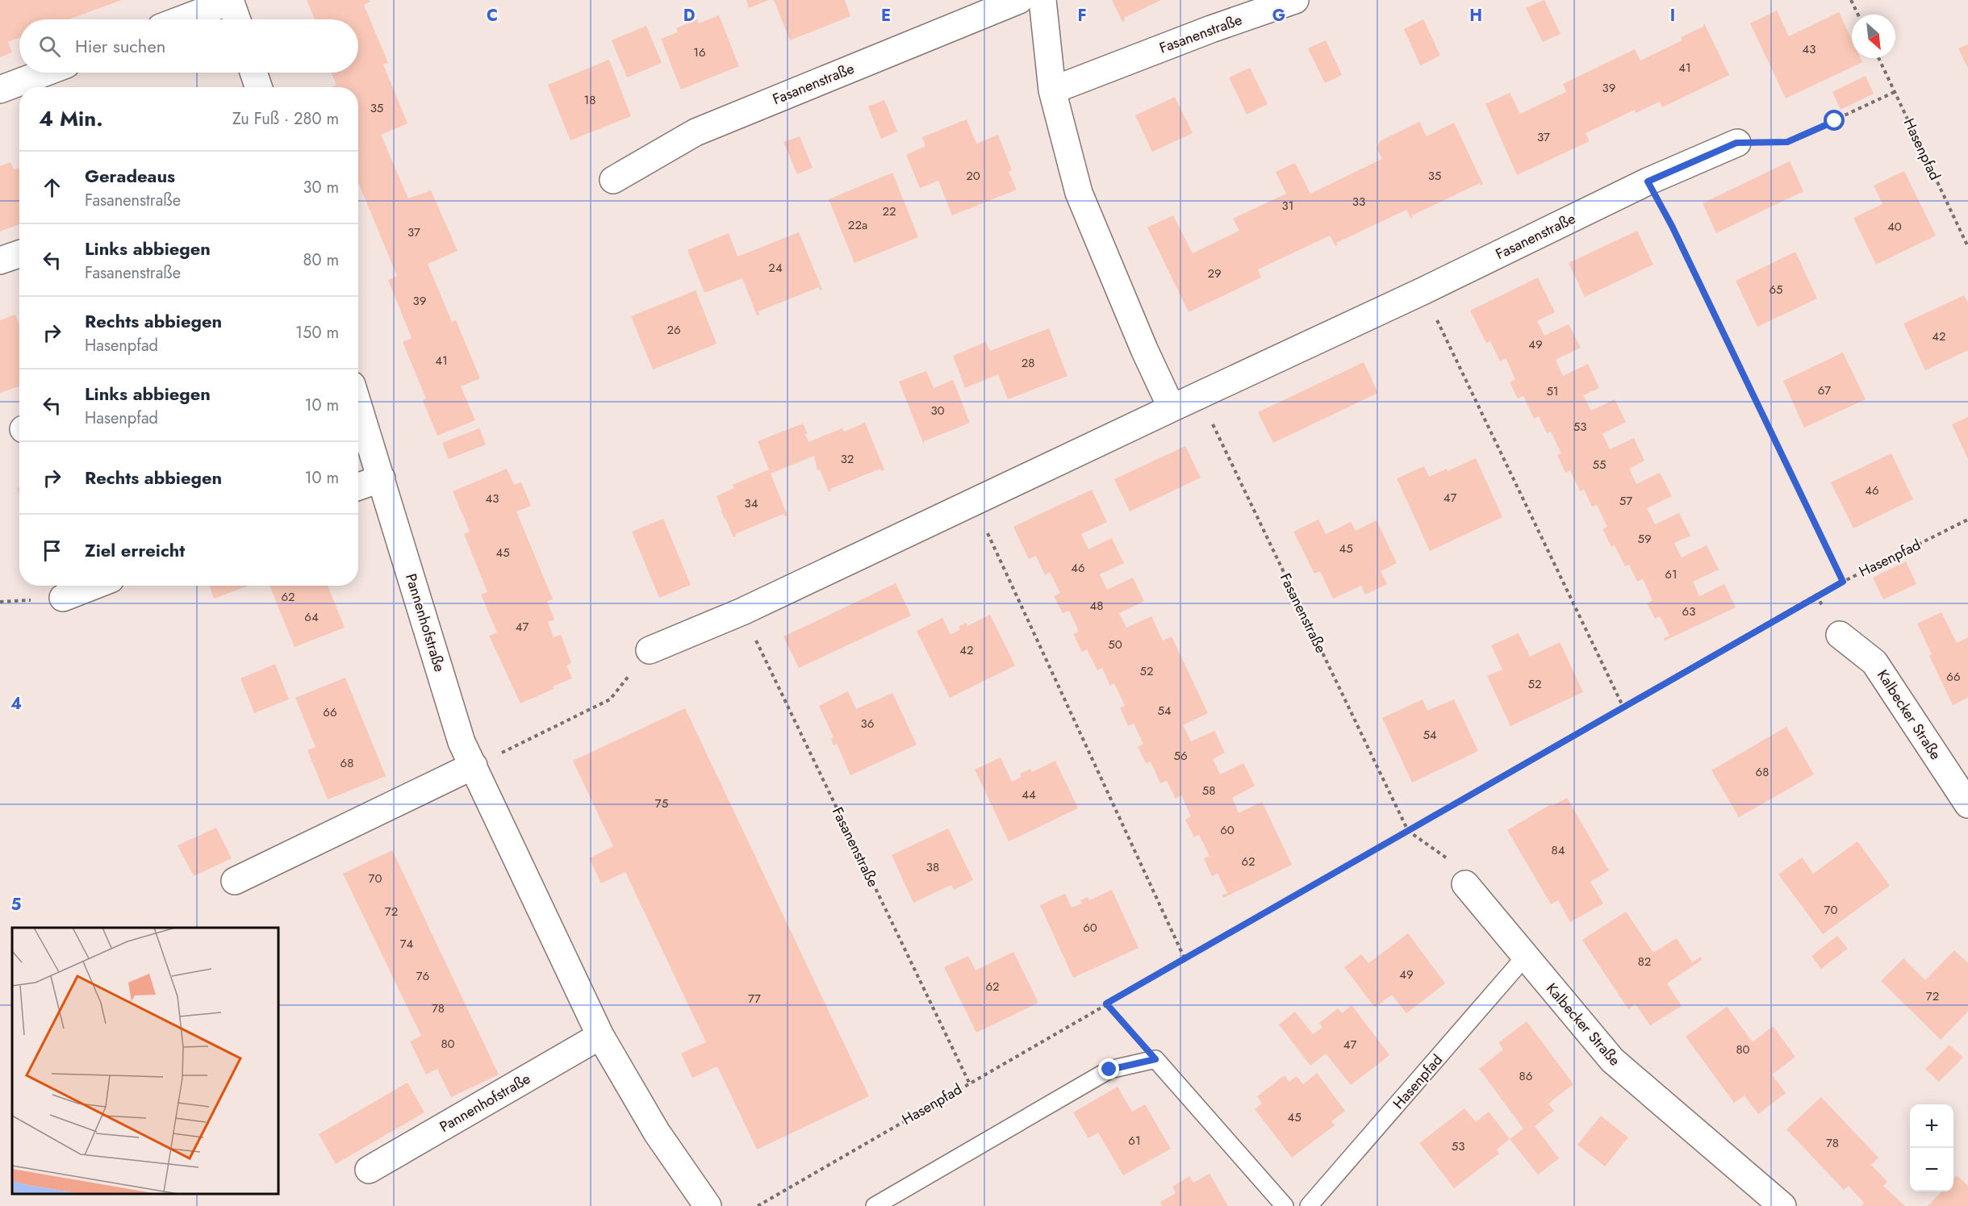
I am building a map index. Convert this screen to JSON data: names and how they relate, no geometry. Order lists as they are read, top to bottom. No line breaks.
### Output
{"streets":{"street":["Fasanenstraße","Pannenhofstraße","Kalbecker Straße"],"lane":["Hasenpfad"]},"crossings":[["Fasanenstraße","Hasenpfad"],["Hasenpfad","Kalbecker Straße"]],"house_numbers":["43","16","41","39","18","35","37","20","35","33","31","22","22a","40","37","24","29","65","39","26","42","49","41","28","67","51","30","53","32","55","46","47","43","57","34","59","45","45","46","61","62","48","63","64","47","50","42","52","66","52","54","66","36","54","56","68","68","58","44","75","60","84","62","38","70","70","72","60","74","82","49","76","62","72","77","78","80","47","80","86","45","61","78","53"],"north":"bottom right","page":{"search":"Hier suchen","heading":["4 Min.","Zu Fuß · 280 m"],"list":[["Geradeaus","Fasanenstraße","30 m"],["Links abbiegen","Fasanenstraße","80 m"],["Rechts abbiegen","Hasenpfad","150 m"],["Links abbiegen","Hasenpfad","10 m"],["Rechts abbiegen","10 m"],"Ziel erreicht"],"map_buttons":["+","−"]},"grid":{"columns":["C","D","E","F","G","H","I"],"rows":["4","5"]}}
